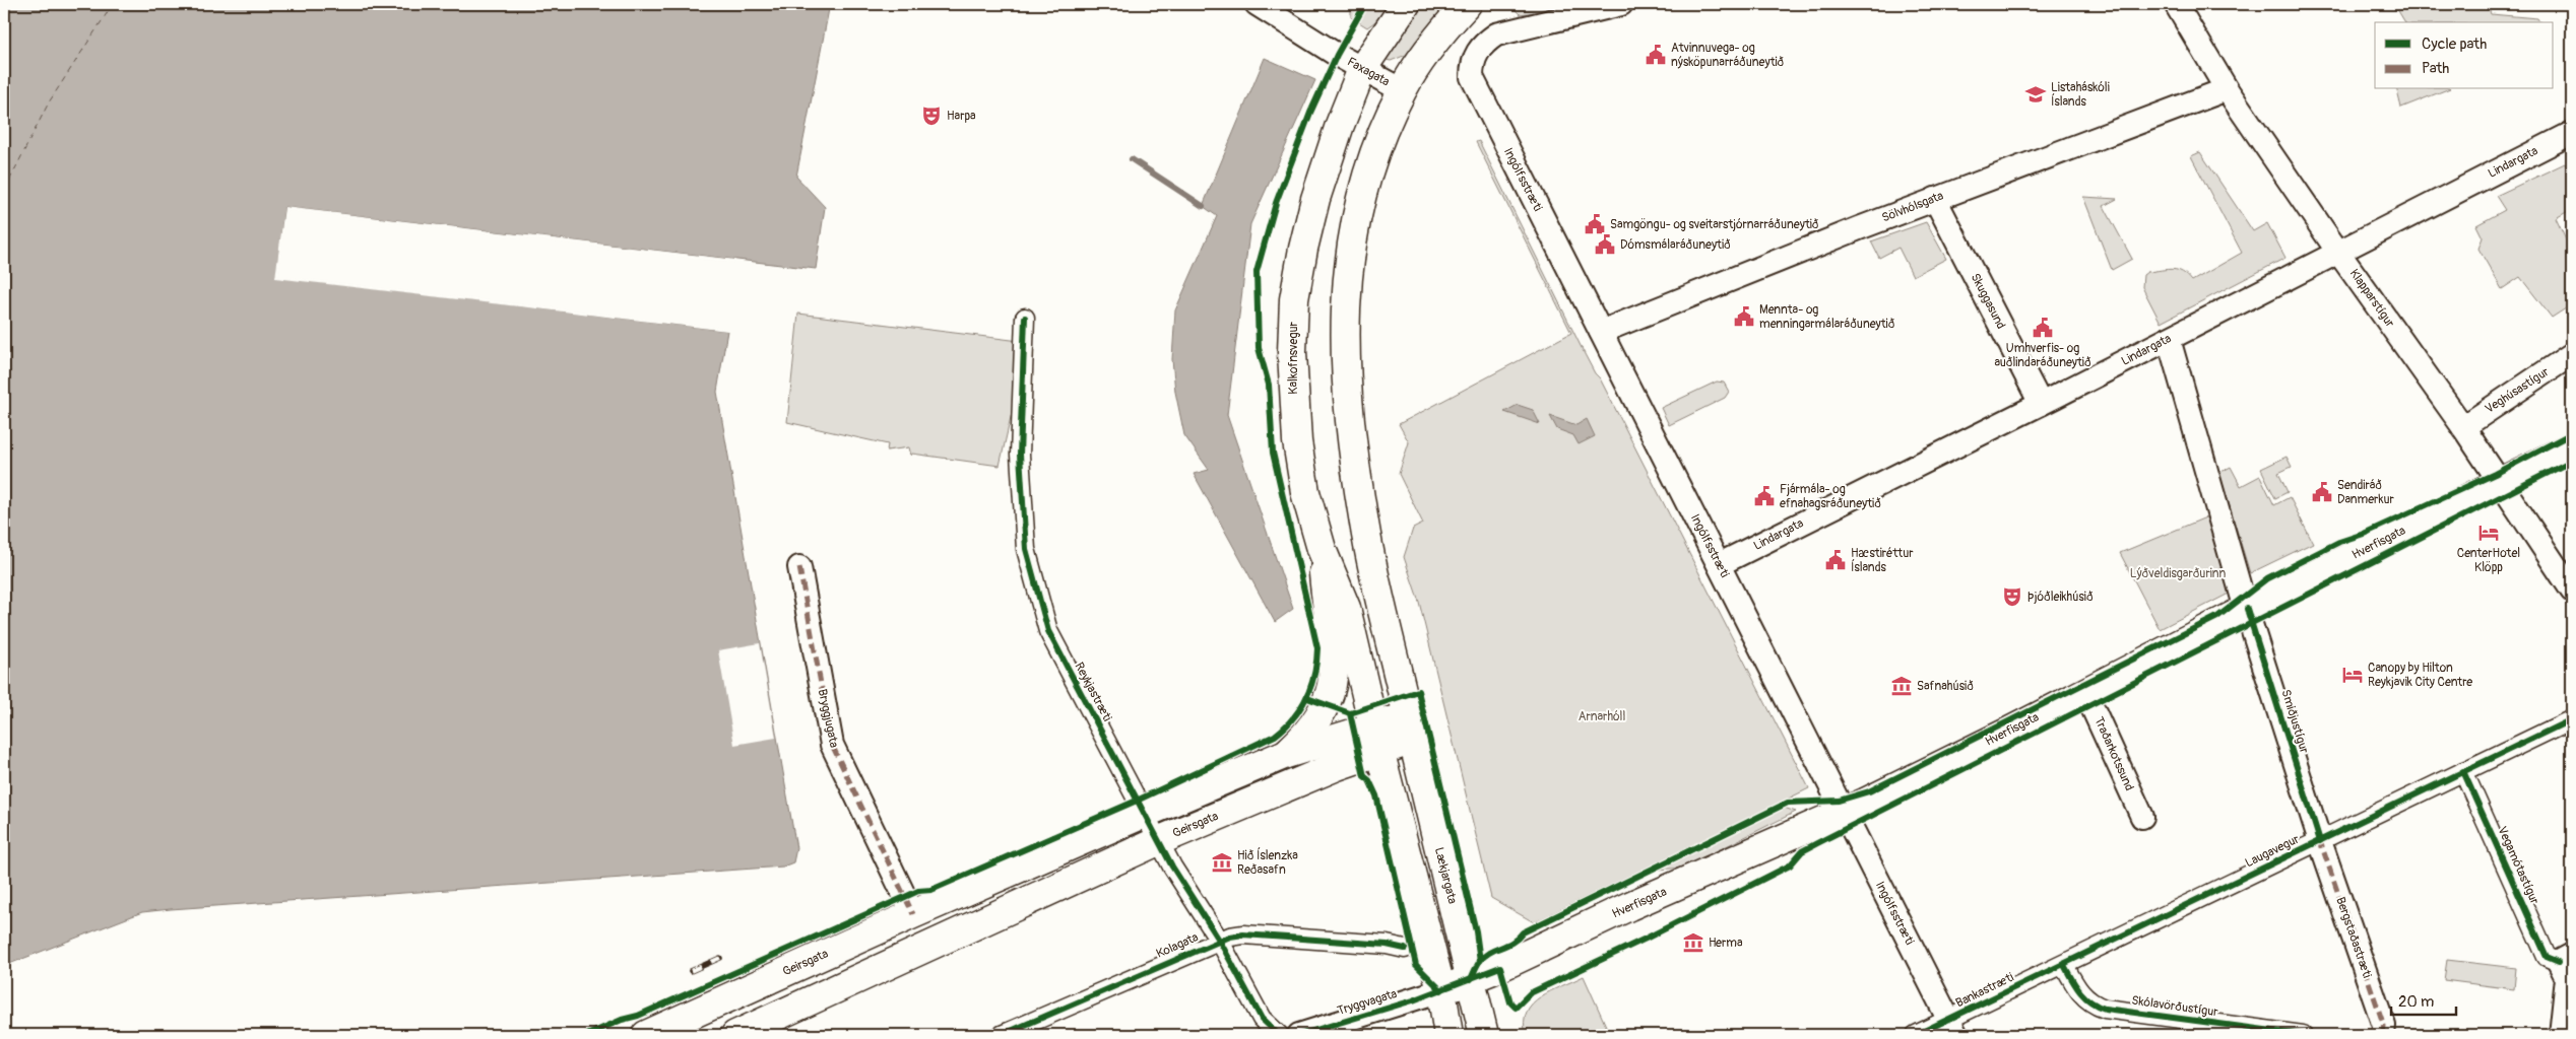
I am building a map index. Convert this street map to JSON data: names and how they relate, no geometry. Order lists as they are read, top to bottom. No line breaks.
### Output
{"streets":{"main road":["Kalkofnsvegur","Hverfisgata","Geirsgata","Lækjargata"],"street":["Faxagata","Lindargata","Ingólfsstræti","Sölvhólsgata","Klapparstígur","Skuggasund","Veghúsastígur","Reykjastræti","Bryggjugata","Smiðjustígur","Traðarkotssund","Laugavegur","Vegamótastígur","Bergstaðastræti","Kolagata","Bankastræti","Tryggvagata","Skólavörðustígur"]},"crossings":[["Faxagata","Kalkofnsvegur"],["Lindargata","Ingólfsstræti"],["Lindargata","Klapparstígur"],["Lindargata","Skuggasund"],["Lindargata","Smiðjustígur"],["Ingólfsstræti","Sölvhólsgata"],["Ingólfsstræti","Hverfisgata"],["Ingólfsstræti","Bankastræti"],["Sölvhólsgata","Klapparstígur"],["Sölvhólsgata","Skuggasund"],["Klapparstígur","Veghúsastígur"],["Klapparstígur","Hverfisgata"],["Kalkofnsvegur","Geirsgata"],["Hverfisgata","Smiðjustígur"],["Hverfisgata","Traðarkotssund"],["Hverfisgata","Lækjargata"],["Hverfisgata","Tryggvagata"],["Reykjastræti","Geirsgata"],["Reykjastræti","Kolagata"],["Bryggjugata","Geirsgata"],["Smiðjustígur","Laugavegur"],["Smiðjustígur","Bergstaðastræti"],["Geirsgata","Lækjargata"],["Laugavegur","Vegamótastígur"],["Laugavegur","Bergstaðastræti"],["Laugavegur","Bankastræti"],["Laugavegur","Skólavörðustígur"],["Bankastræti","Skólavörðustígur"]],"parks":["Lýðveldisgarðurinn","Arnarhóll"],"places":{"public building":["Atvinnuvega- og nýsköpunarráðuneytið","Samgöngu- og sveitarstjórnarráðuneytið","Dómsmálaráðuneytið","Mennta- og menningarmálaráðuneytið","Umhverfis- og auðlindaráðuneytið","Sendiráð Danmerkur","Fjármála- og efnahagsráðuneytið","Hæstiréttur Íslands"],"school or university":["Listaháskóli Íslands"],"theatre":["Harpa","Þjóðleikhúsið"],"hotel":["CenterHotel Klöpp","Canopy by Hilton Reykjavik City Centre"],"museum":["Safnahúsið","Hið Íslenzka Reðasafn","Herma"]},"legend":["Cycle path","Path"],"scale_bar":"20 m"}
